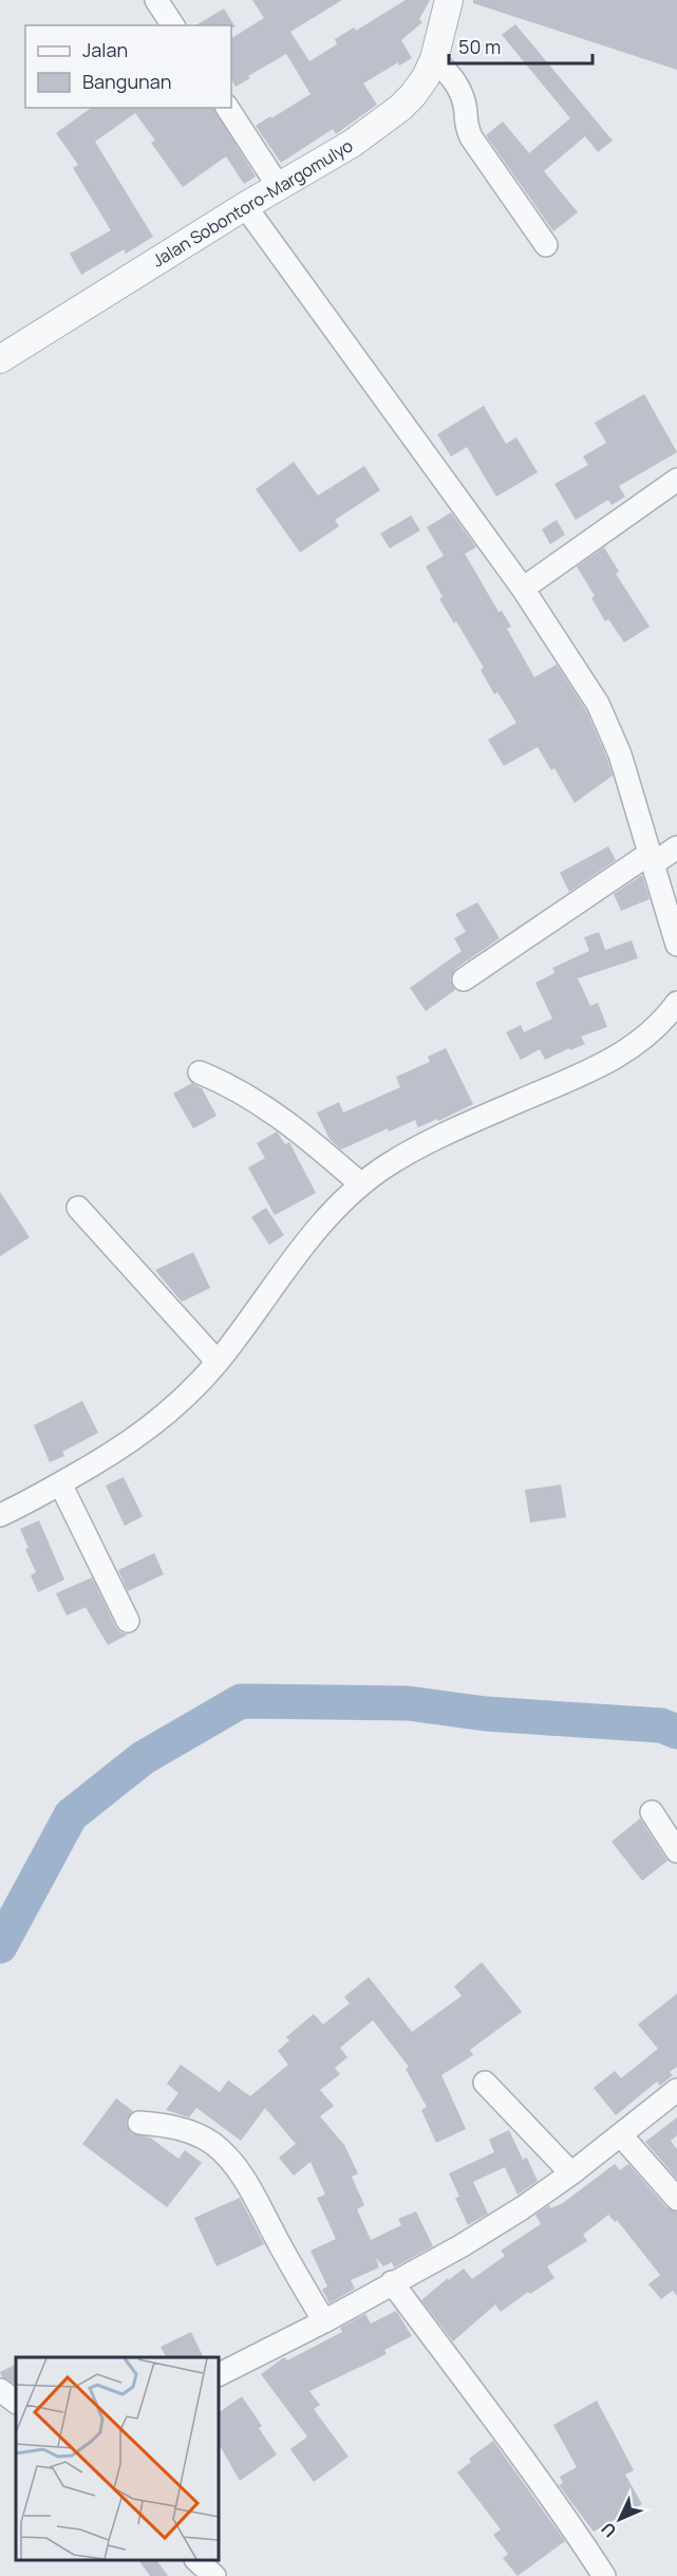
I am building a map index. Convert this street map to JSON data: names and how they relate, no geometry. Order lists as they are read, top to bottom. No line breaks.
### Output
{"streets":{"street":["Jalan Sobontoro-Margomulyo"]},"legend":["Jalan","Bangunan"],"scale_bar":"50 m","north":"bottom left"}
